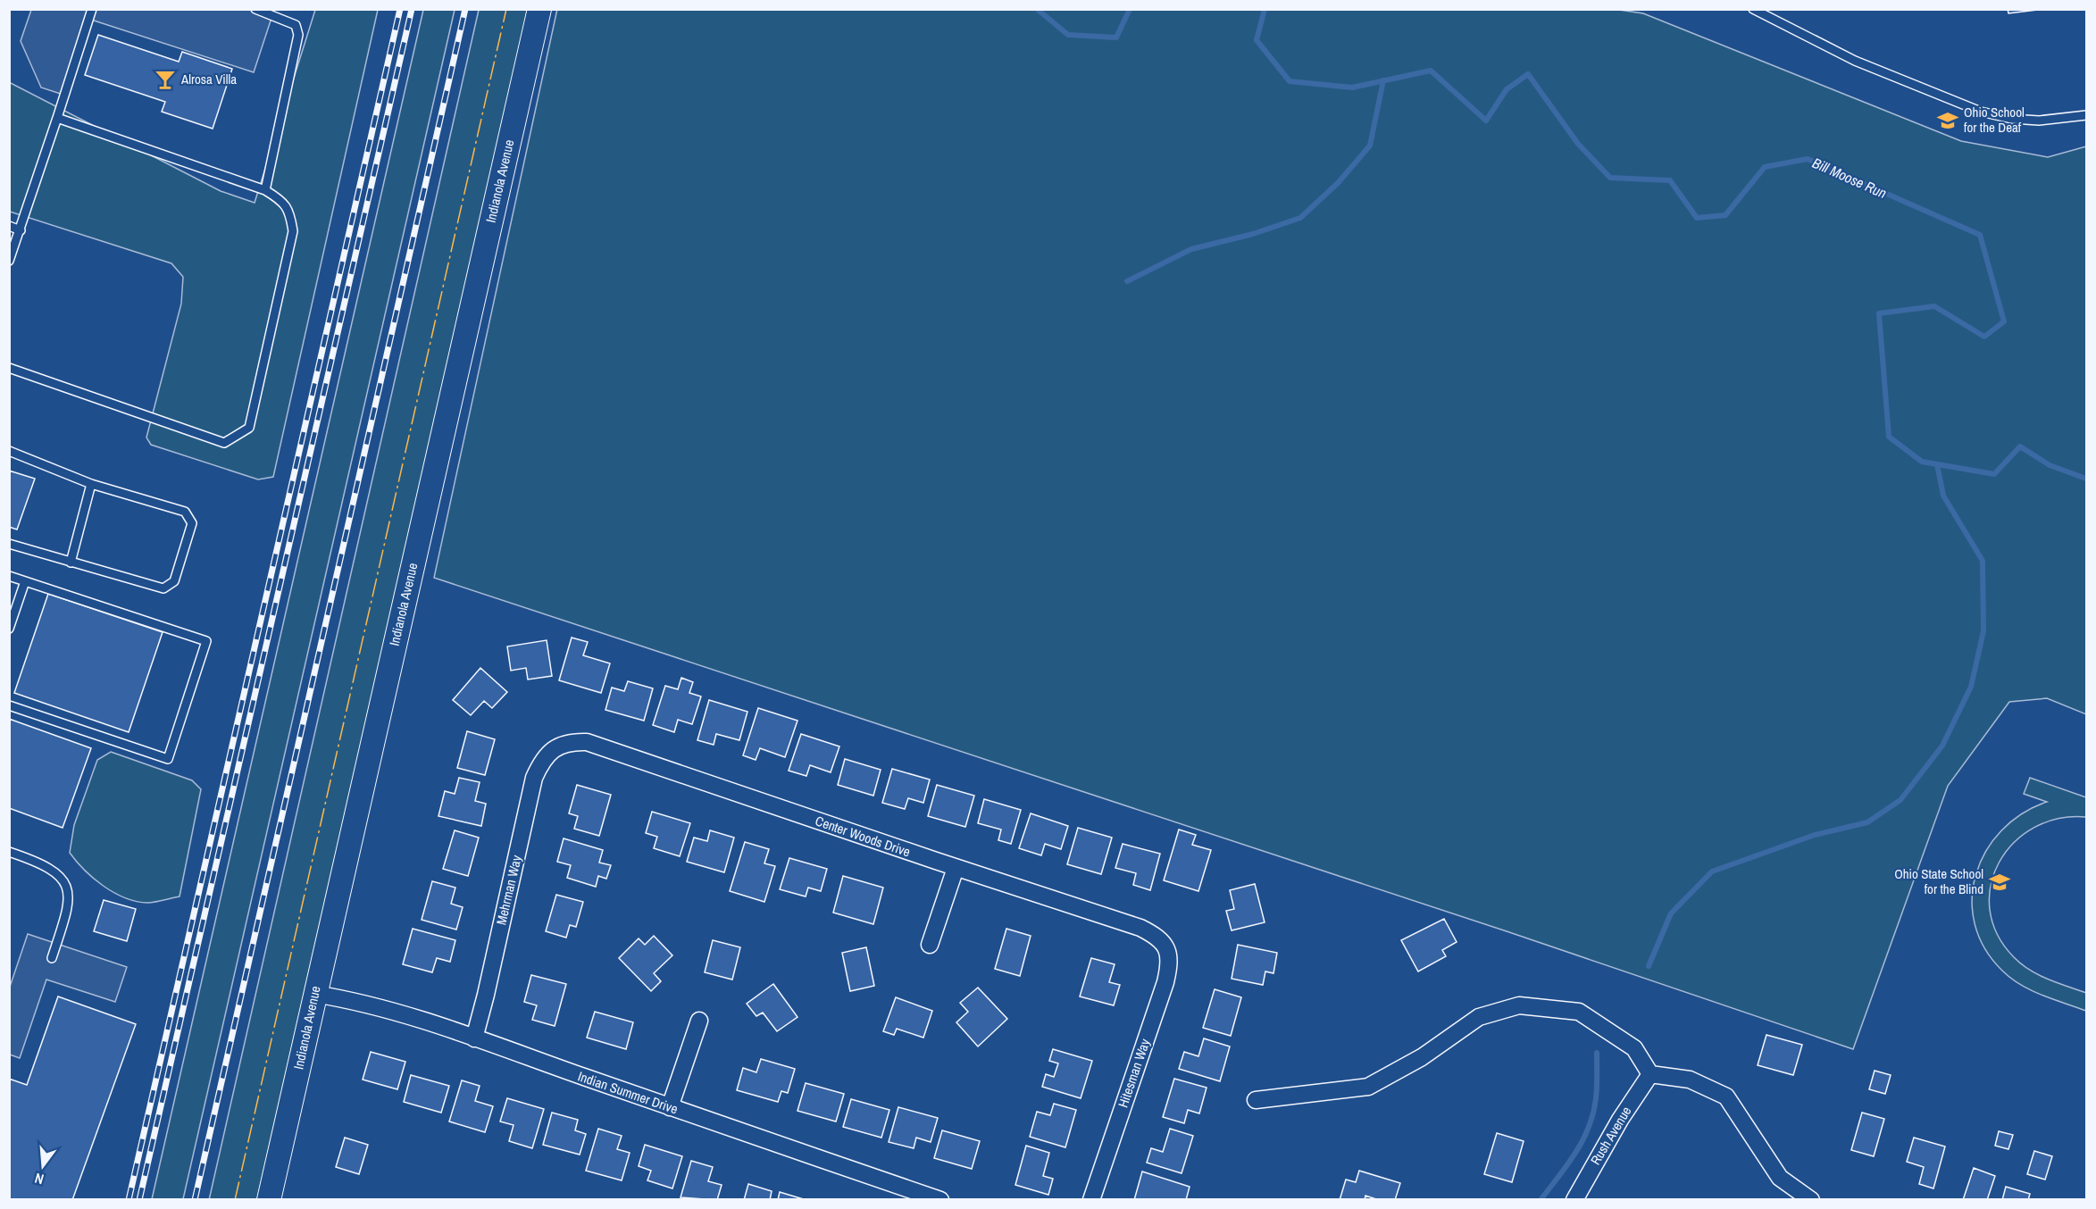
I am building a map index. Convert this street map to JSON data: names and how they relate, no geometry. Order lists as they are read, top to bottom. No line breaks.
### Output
{"streets":{"main road":["Indianola Avenue"],"street":["Center Woods Drive","Mehrman Way","Hitesman Way","Indian Summer Drive","Rush Avenue"]},"crossings":[["Indianola Avenue","Indian Summer Drive"],["Center Woods Drive","Mehrman Way"],["Center Woods Drive","Hitesman Way"],["Mehrman Way","Indian Summer Drive"]],"water":["Bill Moose Run"],"places":{"bar":["Alrosa Villa"],"school or university":["Ohio School for the Deaf","Ohio State School for the Blind"]},"north":"bottom"}
